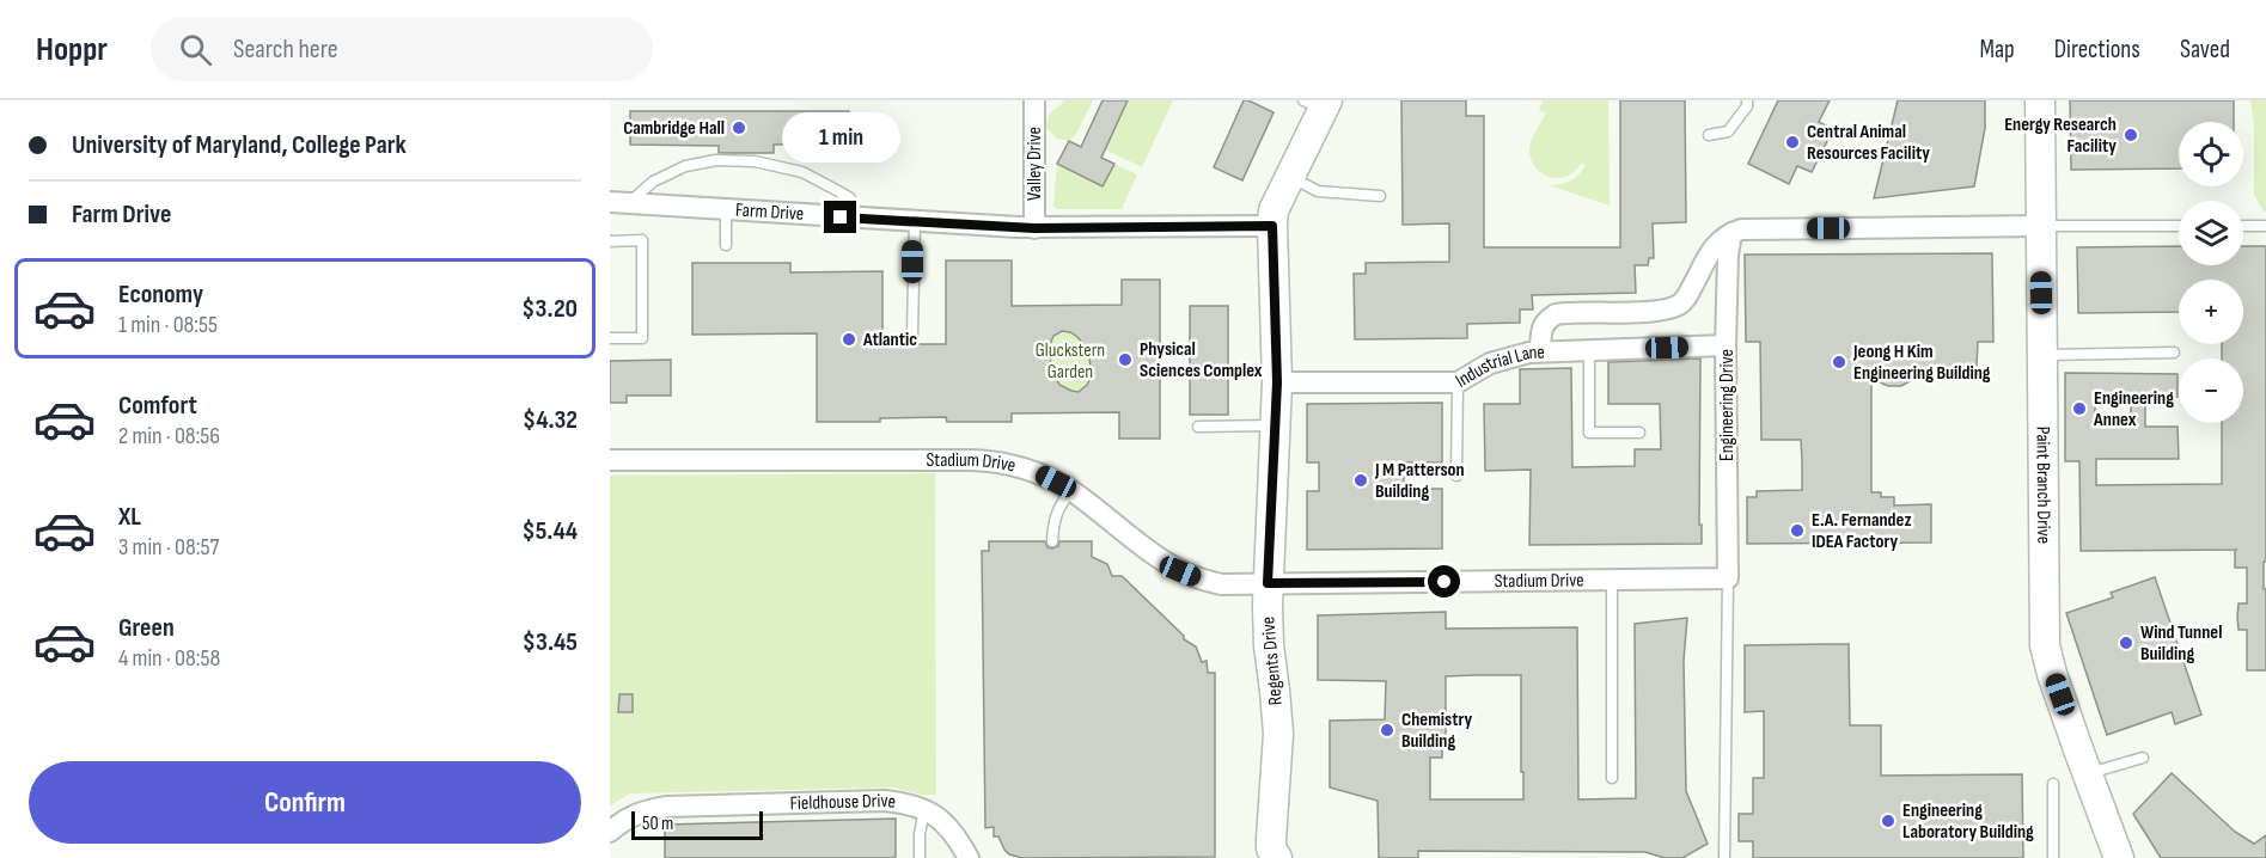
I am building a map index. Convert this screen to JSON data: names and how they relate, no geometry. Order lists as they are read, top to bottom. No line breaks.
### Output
{"streets":{"street":["Valley Drive","Farm Drive","Industrial Lane","Engineering Drive","Stadium Drive","Paint Branch Drive","Regents Drive","Fieldhouse Drive"]},"crossings":[["Valley Drive","Farm Drive"],["Farm Drive","Regents Drive"],["Industrial Lane","Engineering Drive"],["Industrial Lane","Regents Drive"],["Engineering Drive","Stadium Drive"],["Stadium Drive","Regents Drive"]],"parks":["Gluckstern Garden"],"places":["Cambridge Hall","Energy Research Facility","Central Animal Resources Facility","Atlantic","Physical Sciences Complex","Jeong H Kim Engineering Building","Engineering Annex","J M Patterson Building","E.A. Fernandez IDEA Factory","Wind Tunnel Building","Chemistry Building","Engineering Laboratory Building"],"scale_bar":"50 m","page":{"header":"Hoppr","search":"Search here","nav":["Map","Directions","Saved"],"banner":["University of Maryland, College Park","Farm Drive"],"bubble":"1 min","map_buttons":["+","−"],"list":[{"name":"Economy","note":"1 min · 08:55","value":"$3.20"},{"name":"Comfort","note":"2 min · 08:56","value":"$4.32"},{"name":"XL","note":"3 min · 08:57","value":"$5.44"},{"name":"Green","note":"4 min · 08:58","value":"$3.45"}],"buttons":"Confirm","scale":"50 m"}}
